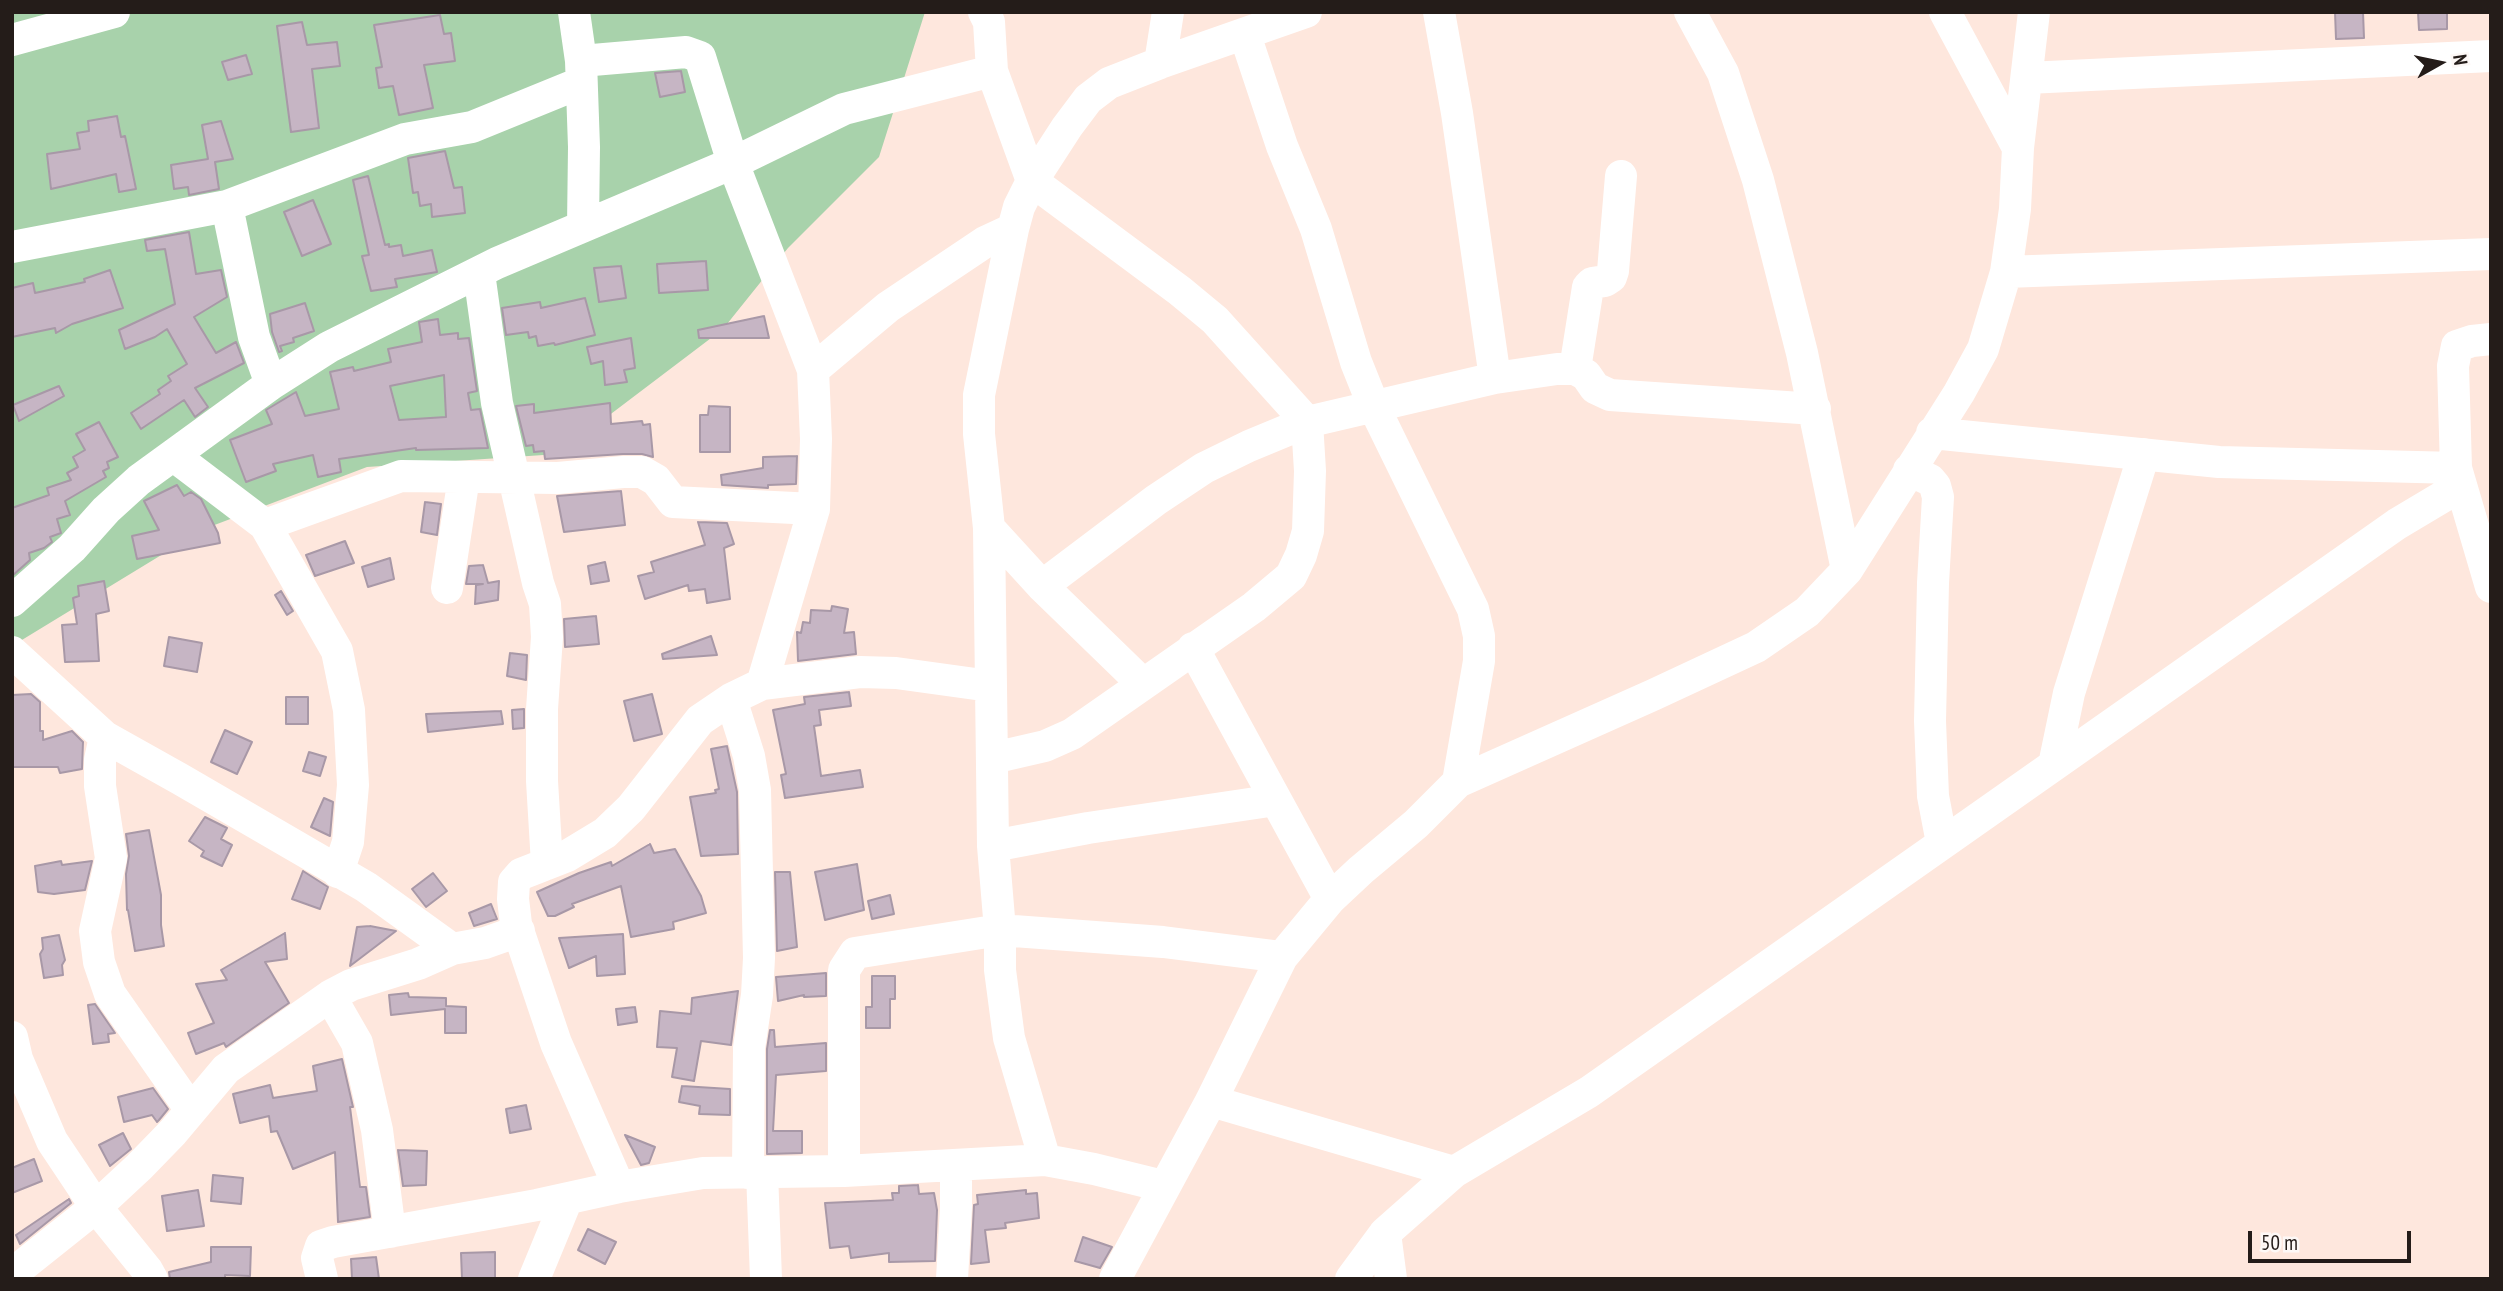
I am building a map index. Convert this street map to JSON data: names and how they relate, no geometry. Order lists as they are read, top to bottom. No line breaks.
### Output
{"scale_bar":"50 m","north":"right"}
